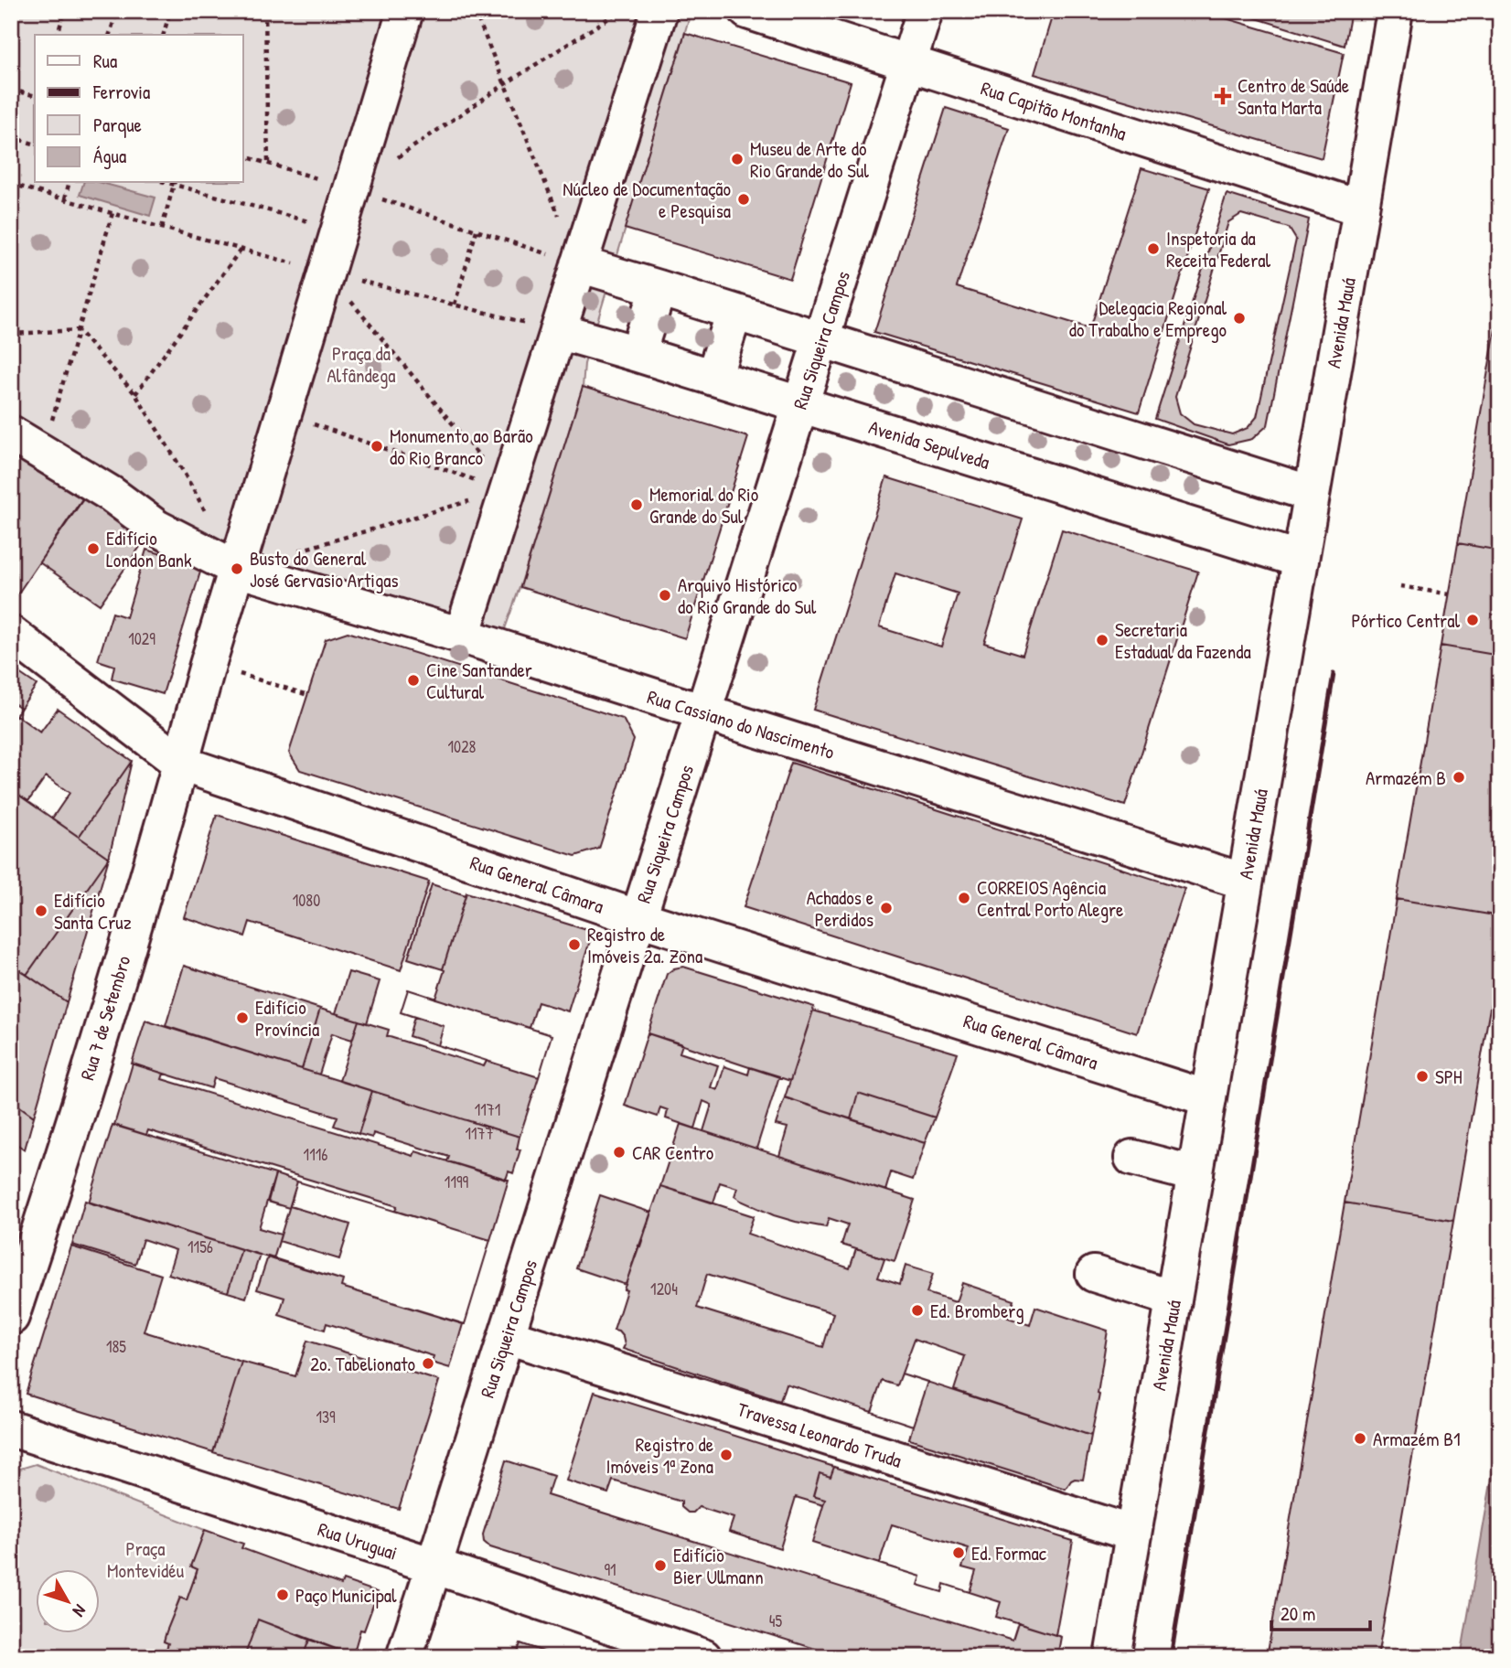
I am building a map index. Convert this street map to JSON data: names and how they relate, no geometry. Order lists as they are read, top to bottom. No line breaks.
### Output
{"streets":{"street":["Rua Capitão Montanha","Avenida Mauá","Rua Siqueira Campos","Avenida Sepulveda","Rua Cassiano do Nascimento","Rua General Câmara","Rua 7 de Setembro","Travessa Leonardo Truda","Rua Uruguai"]},"crossings":[["Rua Capitão Montanha","Avenida Mauá"],["Rua Capitão Montanha","Rua Siqueira Campos"],["Avenida Mauá","Avenida Sepulveda"],["Avenida Mauá","Rua Cassiano do Nascimento"],["Avenida Mauá","Rua General Câmara"],["Avenida Mauá","Travessa Leonardo Truda"],["Rua Siqueira Campos","Avenida Sepulveda"],["Rua Siqueira Campos","Rua Cassiano do Nascimento"],["Rua Siqueira Campos","Rua General Câmara"],["Rua Siqueira Campos","Travessa Leonardo Truda"],["Rua Siqueira Campos","Rua Uruguai"],["Rua Cassiano do Nascimento","Rua 7 de Setembro"],["Rua General Câmara","Rua 7 de Setembro"]],"parks":["Praça da Alfândega","Praça Montevidéu"],"places":{"health":["Centro de Saúde Santa Marta"],"other":["Museu de Arte do Rio Grande do Sul","Núcleo de Documentação e Pesquisa","Inspetoria da Receita Federal","Delegacia Regional do Trabalho e Emprego","Monumento ao Barão do Rio Branco","Memorial do Rio Grande do Sul","Edifício London Bank","Busto do General José Gervasio Artigas","Arquivo Histórico do Rio Grande do Sul","Pórtico Central","Secretaria Estadual da Fazenda","Cine Santander Cultural","Armazém B","CORREIOS Agência Central Porto Alegre","Achados e Perdidos","Edifício Santa Cruz","Registro de Imóveis 2a. Zona","Edifício Província","SPH","CAR Centro","Ed. Bromberg","2o. Tabelionato","Armazém B1","Registro de Imóveis 1ª Zona","Ed. Formac","Edifício Bier Ullmann","Paço Municipal"]},"house_numbers":["1029","1028","1080","1171","1177","1116","1199","1156","1204","185","139","91","45"],"legend":["Rua","Ferrovia","Parque","Água"],"scale_bar":"20 m","north":"bottom right"}
